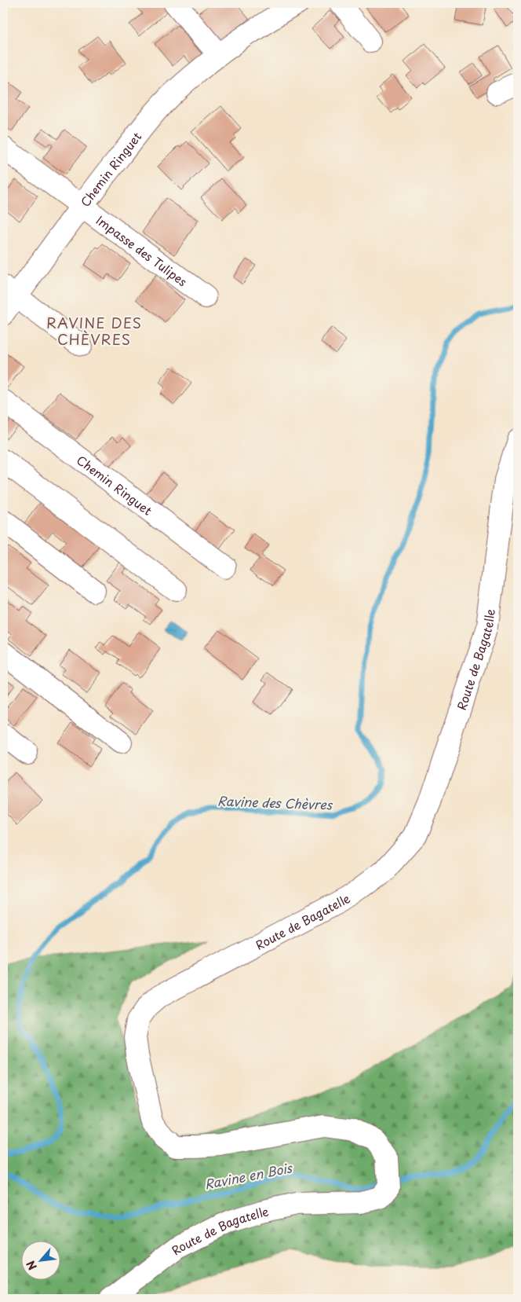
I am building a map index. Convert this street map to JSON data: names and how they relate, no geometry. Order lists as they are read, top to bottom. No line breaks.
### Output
{"streets":{"street":["Chemin Ringuet","Impasse des Tulipes","Route de Bagatelle"]},"crossings":[["Chemin Ringuet","Impasse des Tulipes"]],"districts":["RAVINE DES CHÈVRES"],"water":["Ravine des Chèvres","Ravine en Bois"],"north":"bottom left"}
